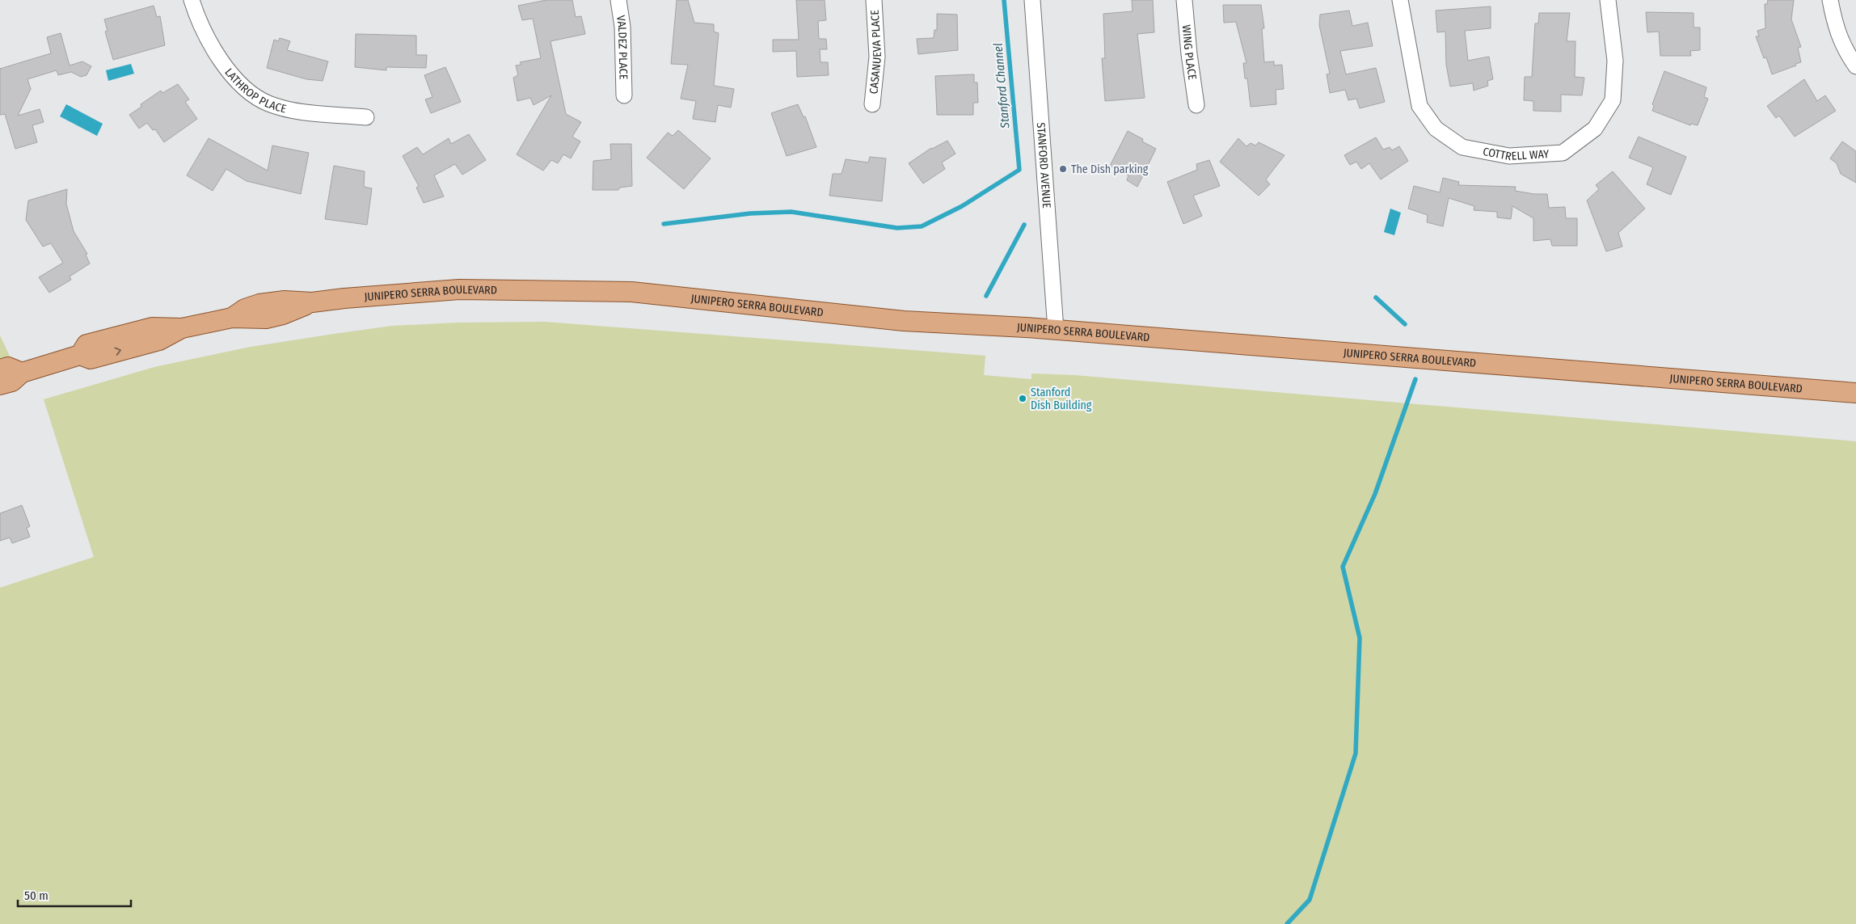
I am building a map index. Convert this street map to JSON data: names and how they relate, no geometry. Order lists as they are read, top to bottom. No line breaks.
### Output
{"streets":{"main road":["JUNIPERO SERRA BOULEVARD"],"street":["VALDEZ PLACE","CASANUEVA PLACE","WING PLACE","LATHROP PLACE","COTTRELL WAY","STANFORD AVENUE"]},"crossings":[["STANFORD AVENUE","JUNIPERO SERRA BOULEVARD"]],"water":["Stanford Channel"],"places":["The Dish parking","Stanford Dish Building"],"scale_bar":"50 m"}
